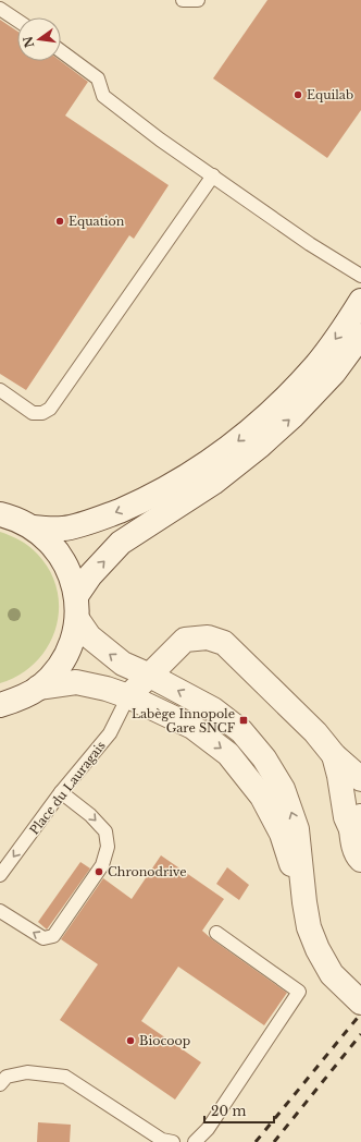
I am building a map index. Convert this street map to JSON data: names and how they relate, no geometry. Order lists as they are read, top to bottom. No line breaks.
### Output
{"streets":{"lane":["Place du Lauragais"]},"one_way":["Place du Lauragais"],"places":{"other":["Equilab","Equation","Chronodrive","Biocoop"],"transit":["Labège Innopole Gare SNCF"]},"scale_bar":"20 m","north":"left"}
